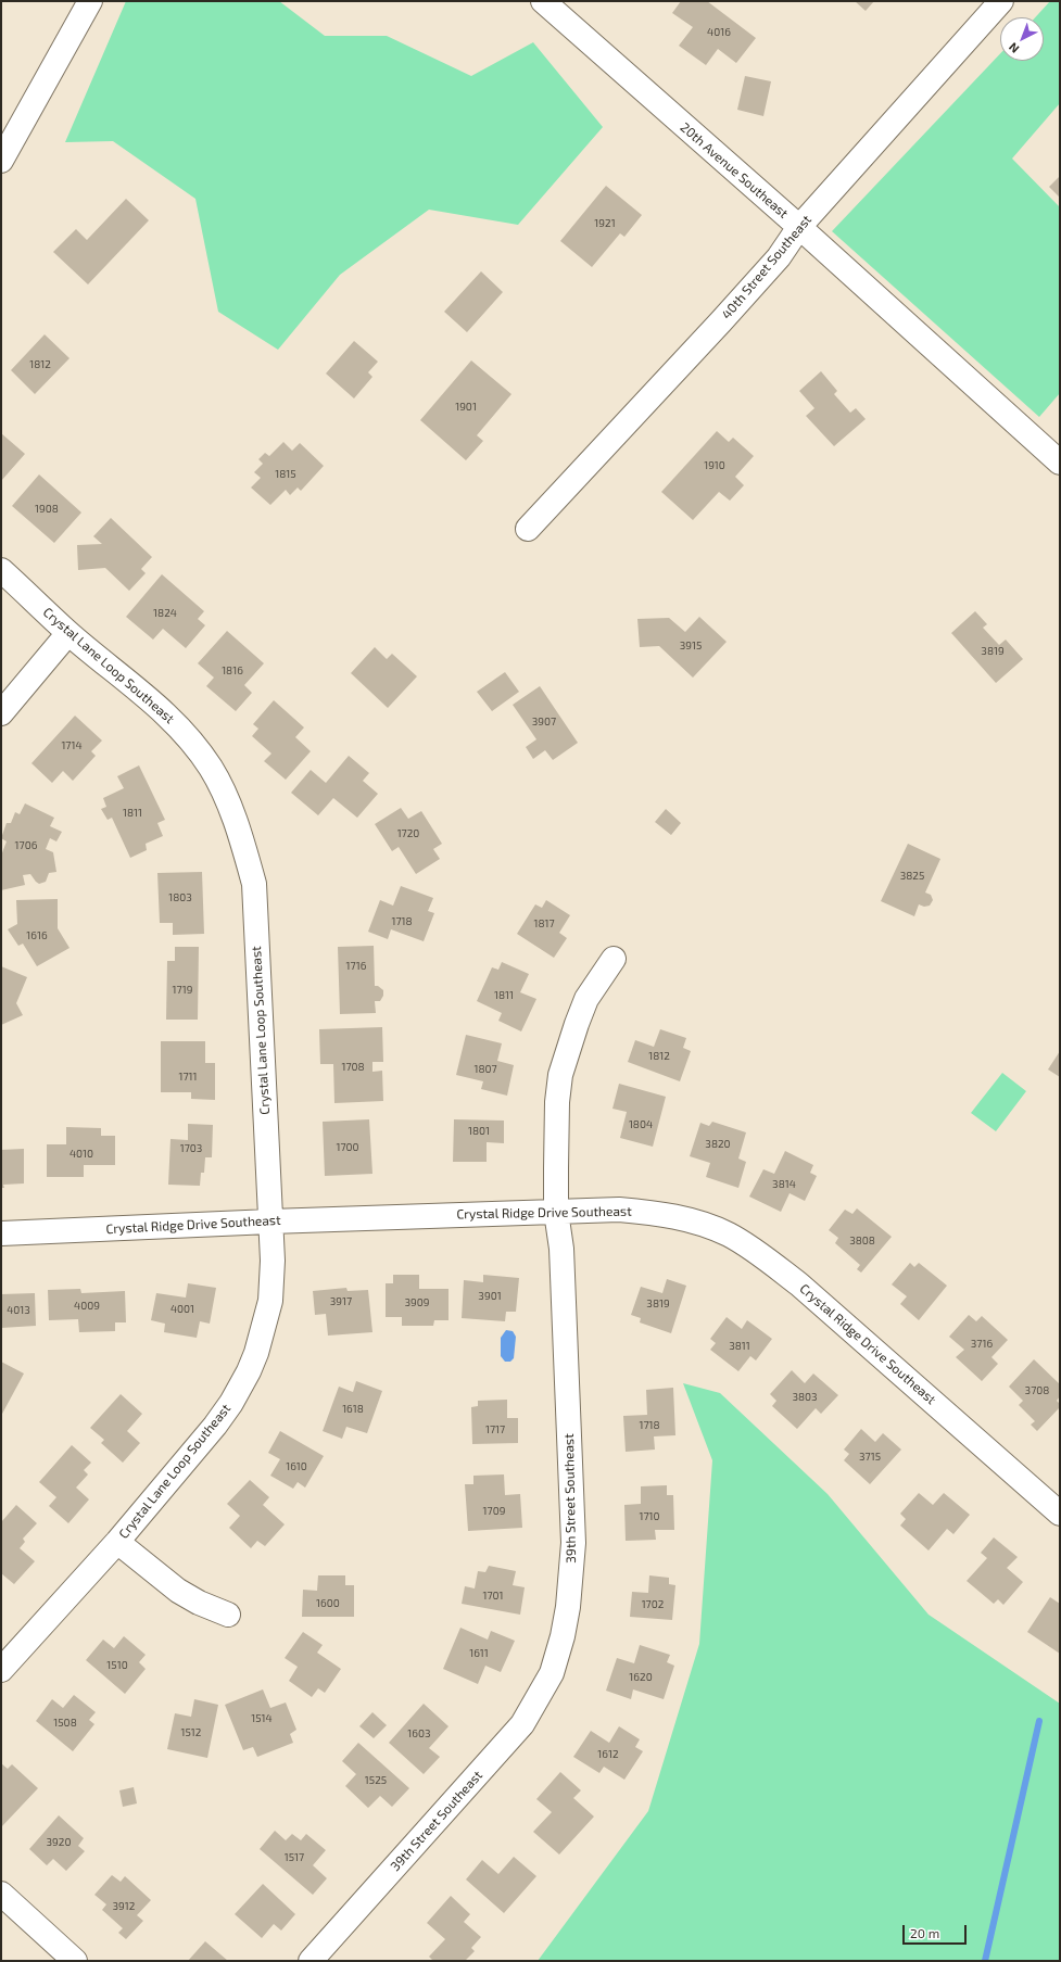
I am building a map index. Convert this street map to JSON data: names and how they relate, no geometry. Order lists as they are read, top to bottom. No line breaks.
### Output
{"streets":{"street":["20th Avenue Southeast","40th Street Southeast","Crystal Lane Loop Southeast","Crystal Ridge Drive Southeast","39th Street Southeast"]},"crossings":[["20th Avenue Southeast","40th Street Southeast"],["Crystal Lane Loop Southeast","Crystal Ridge Drive Southeast"],["Crystal Ridge Drive Southeast","39th Street Southeast"]],"house_numbers":["4016","1921","1812","1901","1910","1815","1908","1824","3915","3819","1816","3907","1714","1811","1720","1706","3825","1803","1718","1817","1616","1716","1719","1811","1812","1708","1807","1711","1804","1801","3820","1700","1703","4010","3814","3808","3901","3917","3909","3819","4009","4001","4013","3716","3811","3708","3803","1618","1718","1717","3715","1610","1709","1710","1701","1600","1702","1611","1510","1620","1514","1508","1512","1603","1612","1525","3920","1517","3912"],"scale_bar":"20 m","north":"bottom left"}
